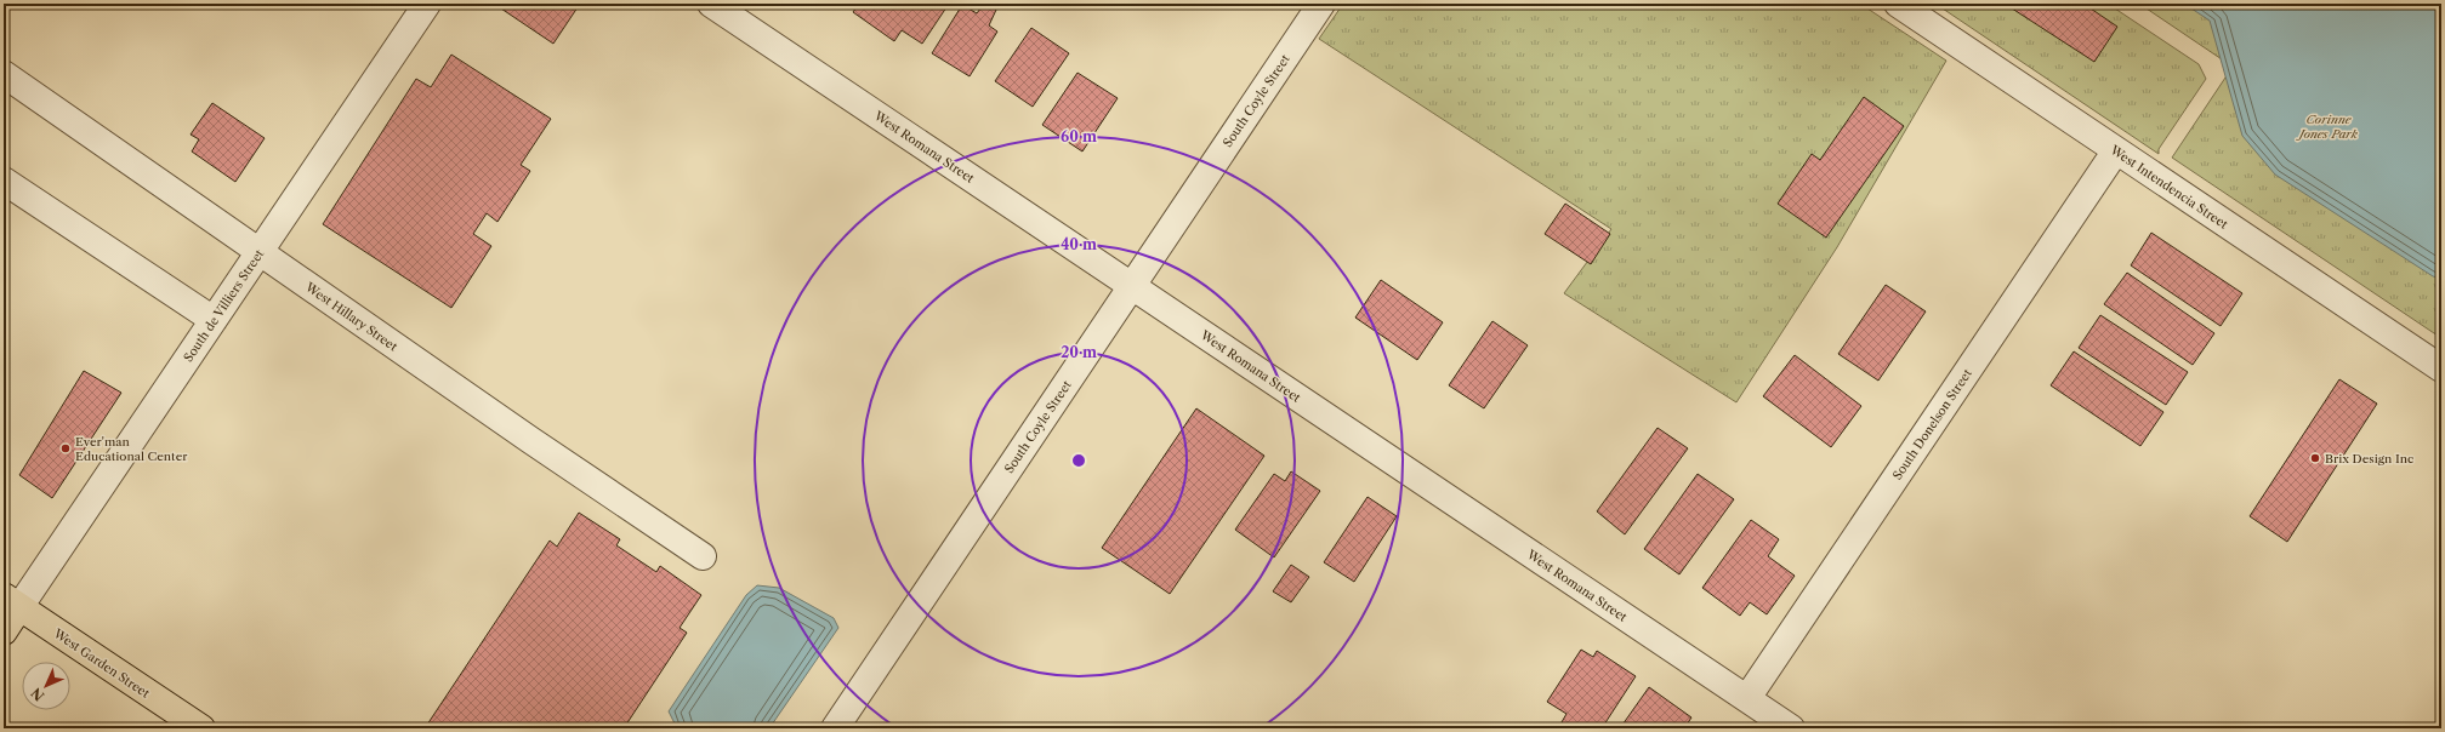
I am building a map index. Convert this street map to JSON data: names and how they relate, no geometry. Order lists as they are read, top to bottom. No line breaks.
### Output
{"streets":{"main road":["West Garden Street"],"street":["South Coyle Street","West Romana Street","West Intendencia Street","South de Villiers Street","West Hillary Street","South Donelson Street"]},"crossings":[["South Coyle Street","West Romana Street"],["West Romana Street","South Donelson Street"],["West Intendencia Street","South Donelson Street"],["South de Villiers Street","West Hillary Street"],["South de Villiers Street","West Garden Street"]],"parks":["Corinne Jones Park"],"places":["Ever'man Educational Center","Brix Design Inc"],"north":"bottom left","rings":["60 m","40 m","20 m"]}
